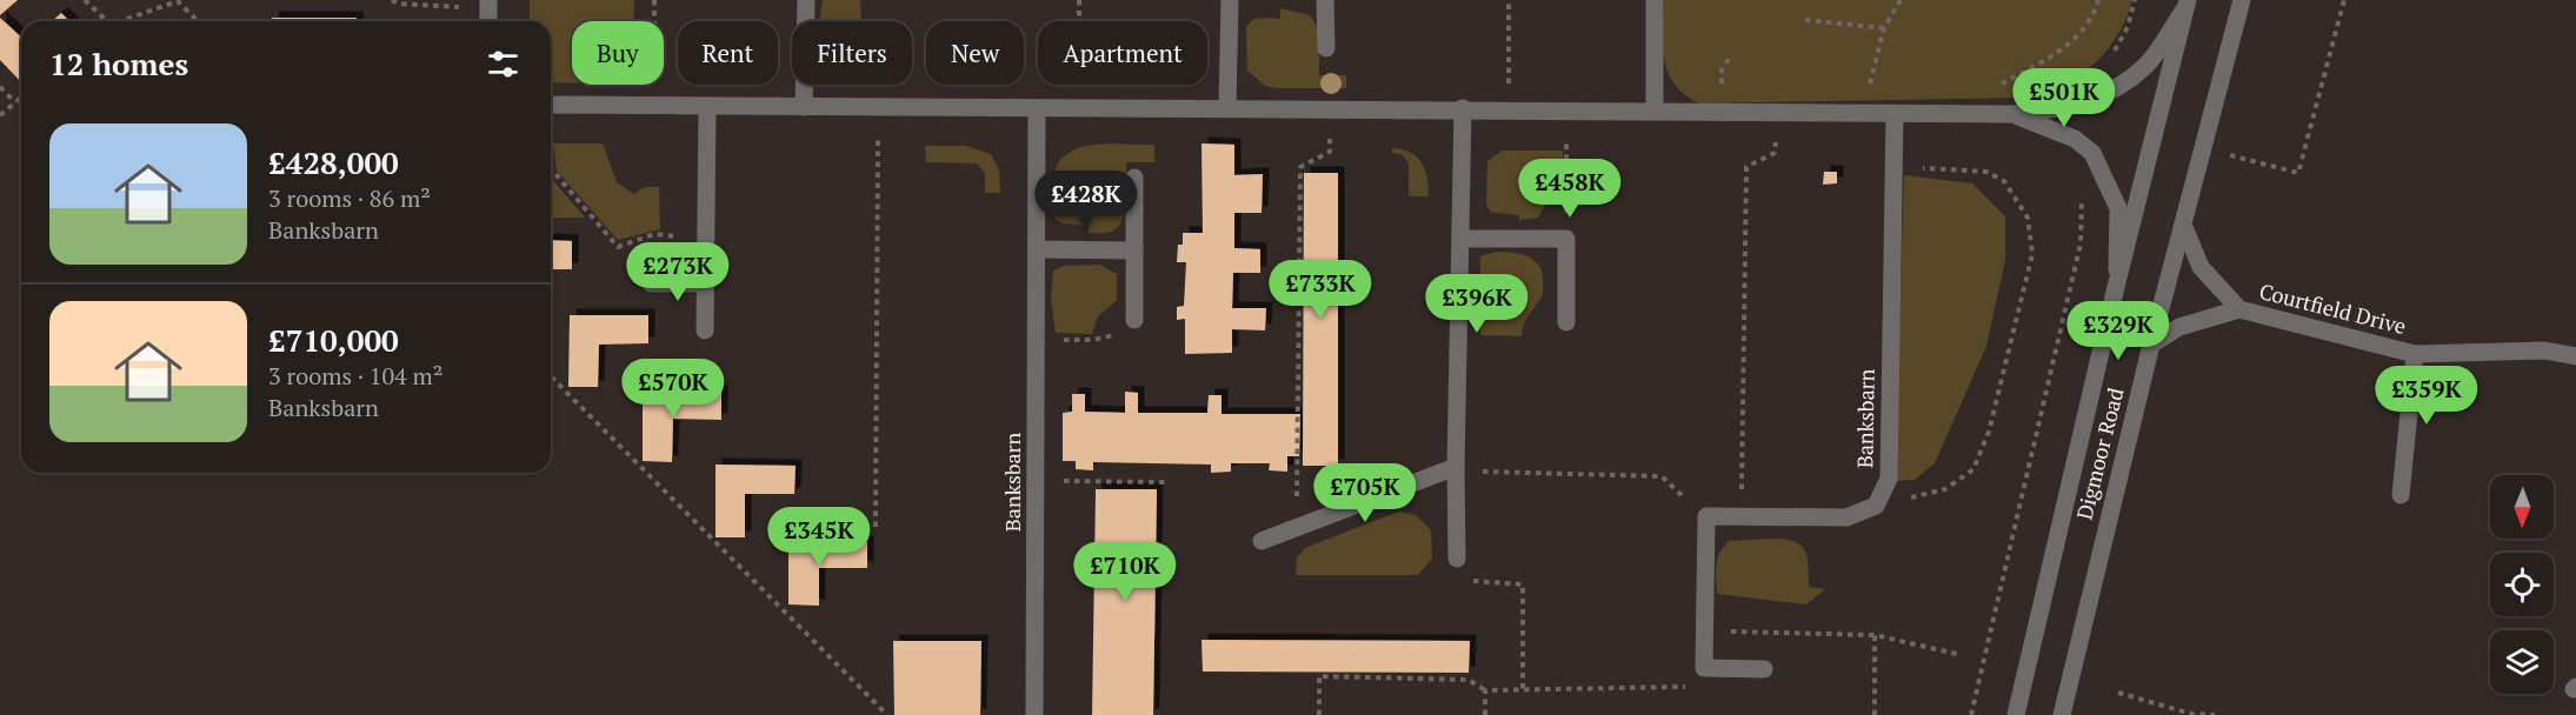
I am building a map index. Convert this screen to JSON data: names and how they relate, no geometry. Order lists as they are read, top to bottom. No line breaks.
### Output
{"streets":{"street":["Courtfield Drive","Banksbarn","Digmoor Road"]},"crossings":[["Courtfield Drive","Digmoor Road"]],"north":"bottom","page":{"chip":["Buy","Rent","Filters","New","Apartment"],"heading":"12 homes","price":["£501K","£458K","£428K","£273K","£733K","£396K","£329K","£570K","£359K","£705K","£345K","£710K"],"list":[{"name":"£428,000","note":"3 rooms · 86 m² · Banksbarn"},{"name":"£710,000","note":"3 rooms · 104 m² · Banksbarn"}]}}
